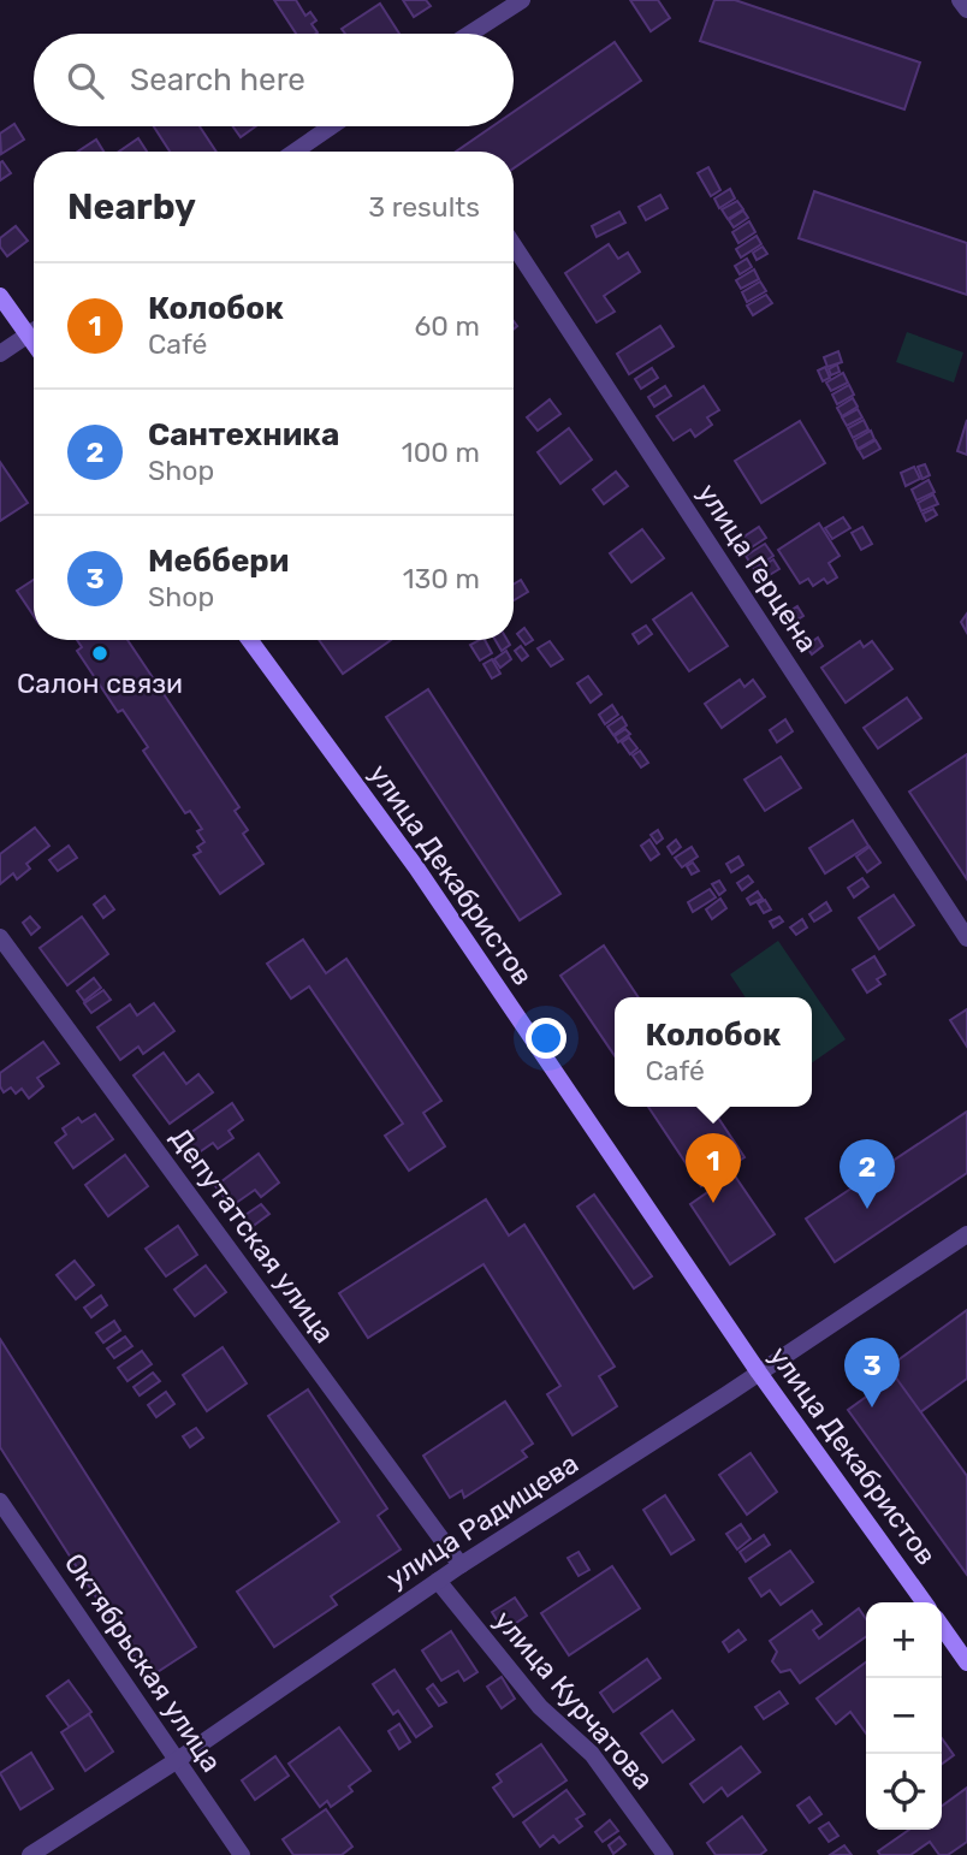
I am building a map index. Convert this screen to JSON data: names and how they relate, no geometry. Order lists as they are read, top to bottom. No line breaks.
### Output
{"streets":{"street":["улица Герцена","улица Декабристов","Депутатская улица","улица Радищева","Октябрьская улица","улица Курчатова"]},"crossings":[["улица Декабристов","улица Радищева"],["Депутатская улица","улица Радищева"],["улица Радищева","Октябрьская улица"],["улица Радищева","улица Курчатова"]],"places":["Салон связи"],"page":{"search":"Search here","heading":["Nearby","3 results"],"list":[{"mark":"1","name":"Колобок","note":"Café","value":"60 m"},{"mark":"2","name":"Сантехника","note":"Shop","value":"100 m"},{"mark":"3","name":"Меббери","note":"Shop","value":"130 m"}],"popup":["Колобок","Café"],"pins":["1","2","3"],"map_buttons":["+","−"]}}
